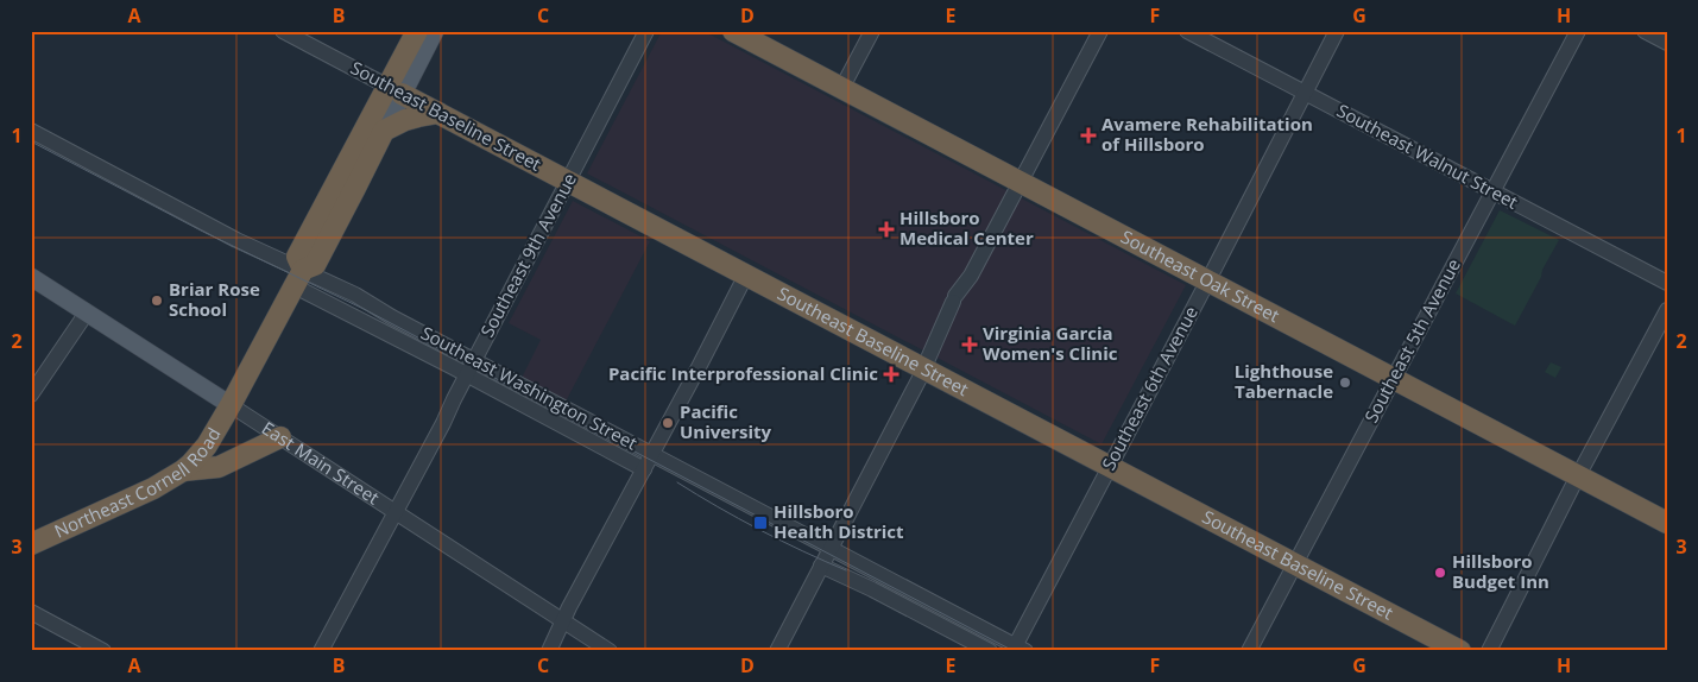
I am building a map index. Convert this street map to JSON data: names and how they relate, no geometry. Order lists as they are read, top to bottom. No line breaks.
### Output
{"streets":{"highway":["Southeast Baseline Street","Southeast Oak Street","Northeast Cornell Road"],"main road":["East Main Street"],"street":["Southeast Walnut Street","Southeast 9th Avenue","Southeast 5th Avenue","Southeast Washington Street","Southeast 6th Avenue"]},"crossings":[["Southeast Baseline Street","Southeast 9th Avenue"],["Southeast Baseline Street","Southeast 5th Avenue"],["Southeast Baseline Street","Southeast 6th Avenue"],["Southeast Walnut Street","Southeast 5th Avenue"],["Southeast Walnut Street","Southeast 6th Avenue"],["Southeast 9th Avenue","Southeast Washington Street"],["Southeast 9th Avenue","East Main Street"],["Southeast Oak Street","Southeast 5th Avenue"],["Southeast Oak Street","Southeast 6th Avenue"],["Southeast Washington Street","Southeast 6th Avenue"],["Southeast Washington Street","Northeast Cornell Road"],["East Main Street","Northeast Cornell Road"]],"places":{"health":["Avamere Rehabilitation of Hillsboro","Hillsboro Medical Center","Virginia Garcia Women's Clinic","Pacific Interprofessional Clinic"],"other":["Briar Rose School","Lighthouse Tabernacle","Pacific University","Hillsboro Budget Inn"],"transit":["Hillsboro Health District"]},"grid":{"columns":["A","B","C","D","E","F","G","H"],"rows":["1","2","3"]}}
